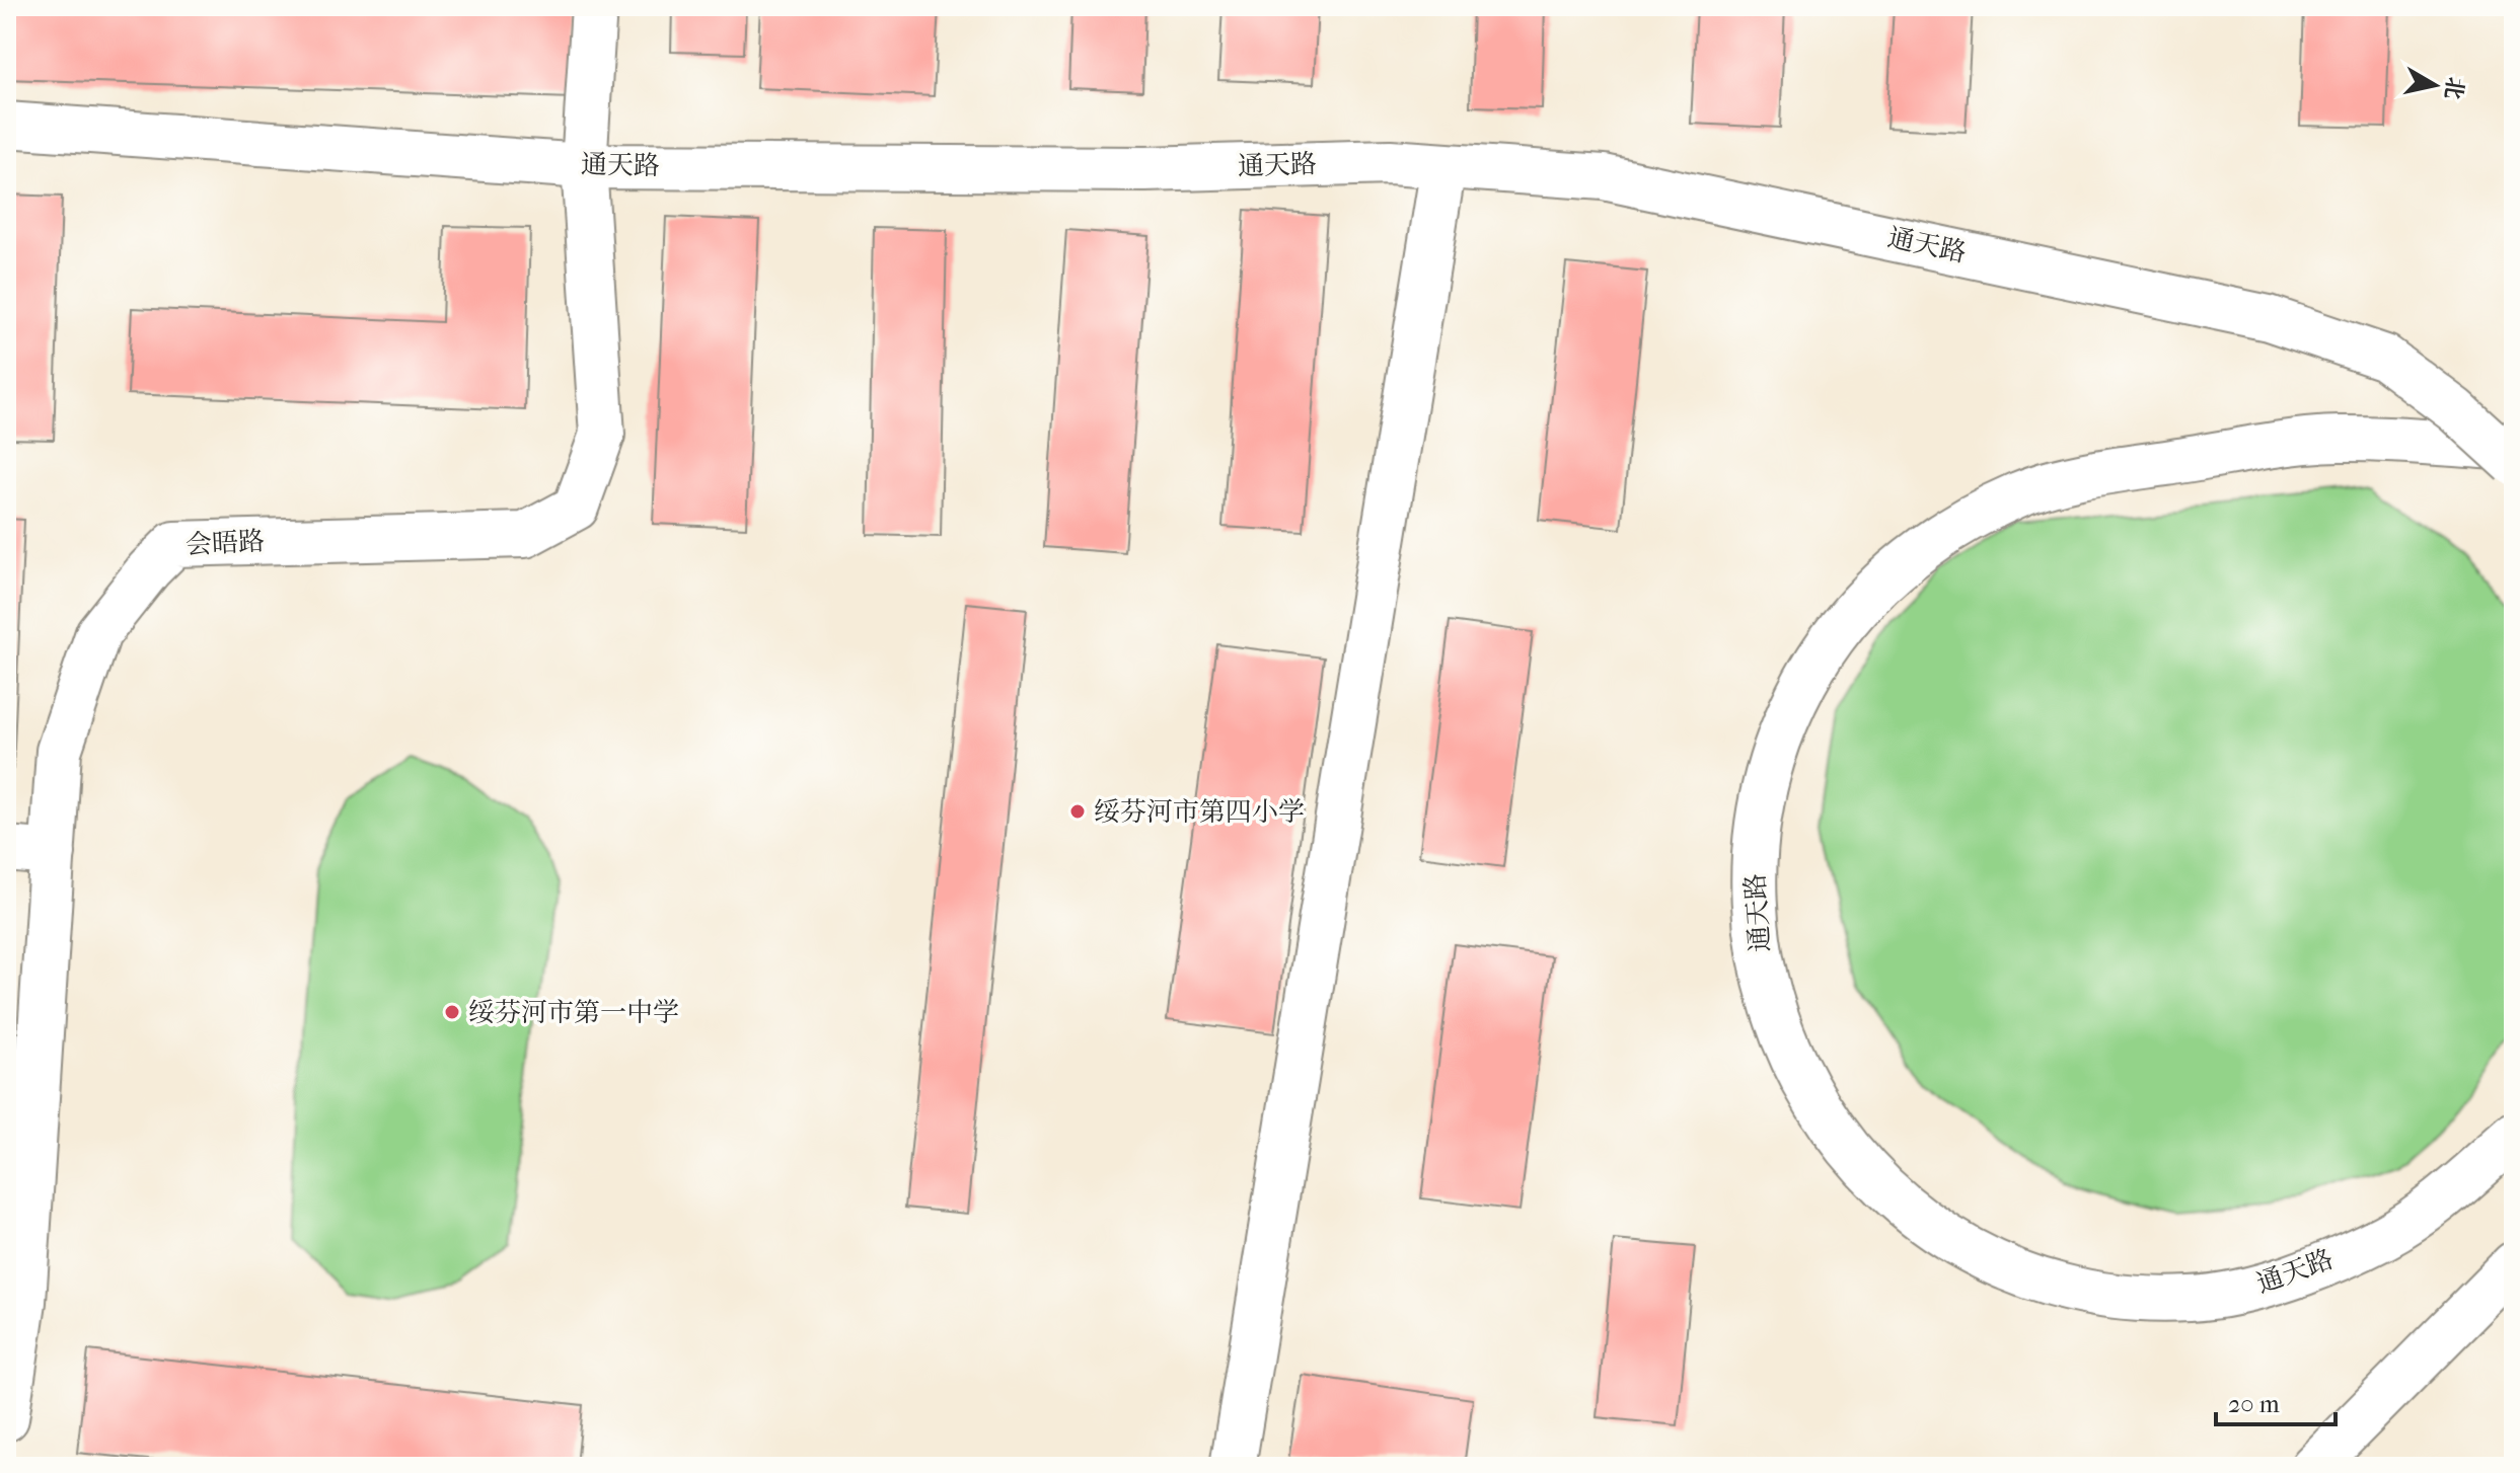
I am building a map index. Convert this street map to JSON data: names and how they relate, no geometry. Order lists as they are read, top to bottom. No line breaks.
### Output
{"streets":{"main road":["通天路","会晤路"]},"crossings":[["通天路","会晤路"]],"places":["绥芬河市第四小学","绥芬河市第一中学"],"scale_bar":"20 m","north":"right"}
